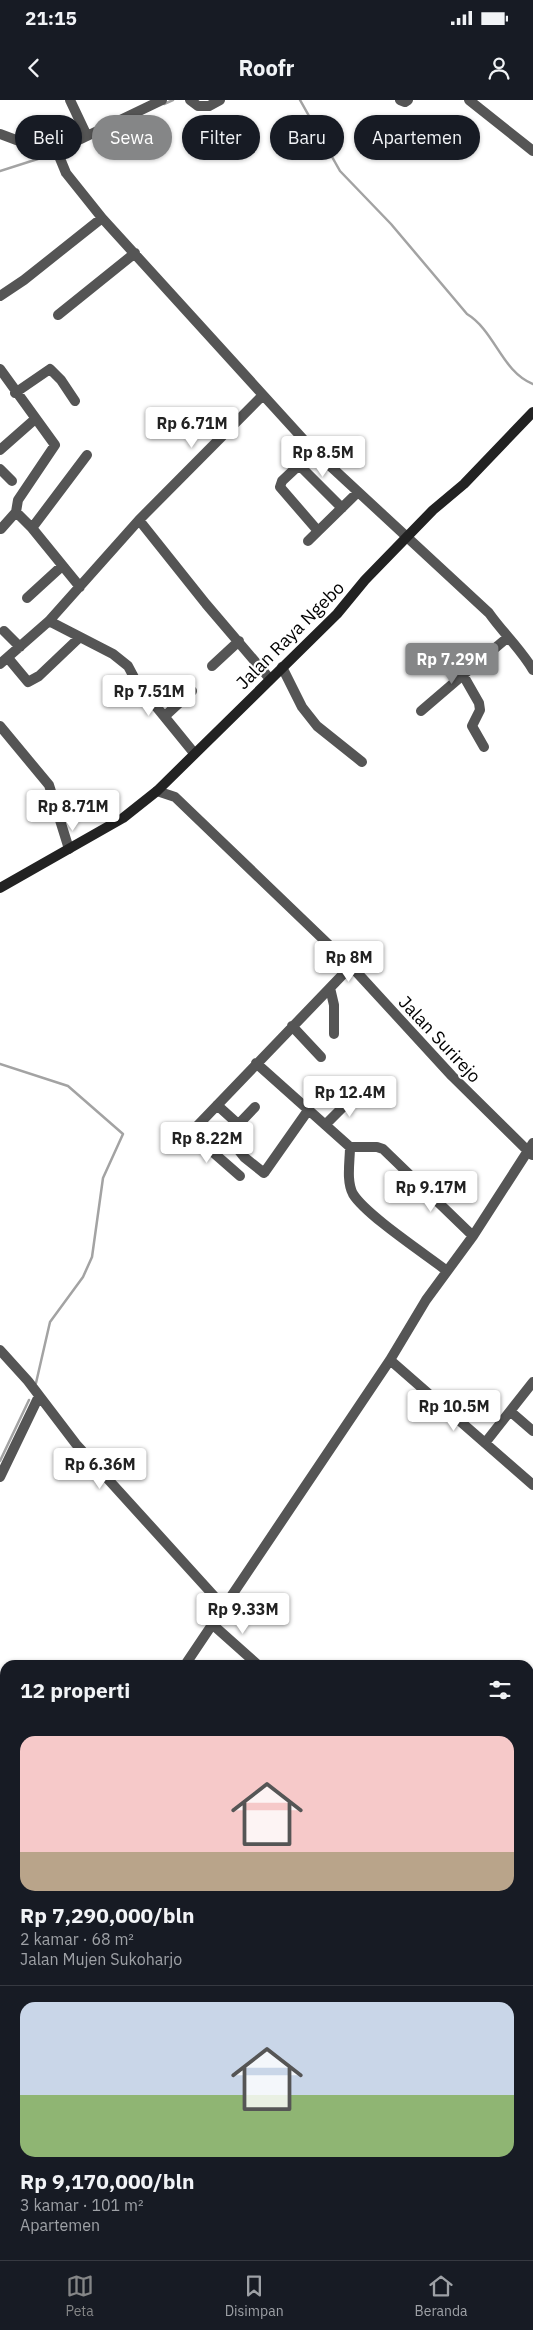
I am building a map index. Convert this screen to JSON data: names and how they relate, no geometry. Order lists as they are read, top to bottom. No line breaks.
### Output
{"streets":{"street":["Jalan Raya Ngebo","Jalan Surirejo"]},"crossings":[["Jalan Raya Ngebo","Jalan Surirejo"]],"page":{"status":"21:15","header":"Roofr","chip":["Beli","Sewa","Filter","Baru","Apartemen"],"price":["Rp 6.71M","Rp 8.5M","Rp 7.29M","Rp 7.51M","Rp 8.71M","Rp 8M","Rp 12.4M","Rp 8.22M","Rp 9.17M","Rp 10.5M","Rp 6.36M","Rp 9.33M"],"heading":"12 properti","list":[{"name":"Rp 7,290,000/bln","note":"2 kamar · 68 m² · Jalan Mujen Sukoharjo"},{"name":"Rp 9,170,000/bln","note":"3 kamar · 101 m² · Apartemen"}],"tabs":["Peta","Disimpan","Beranda"]}}
